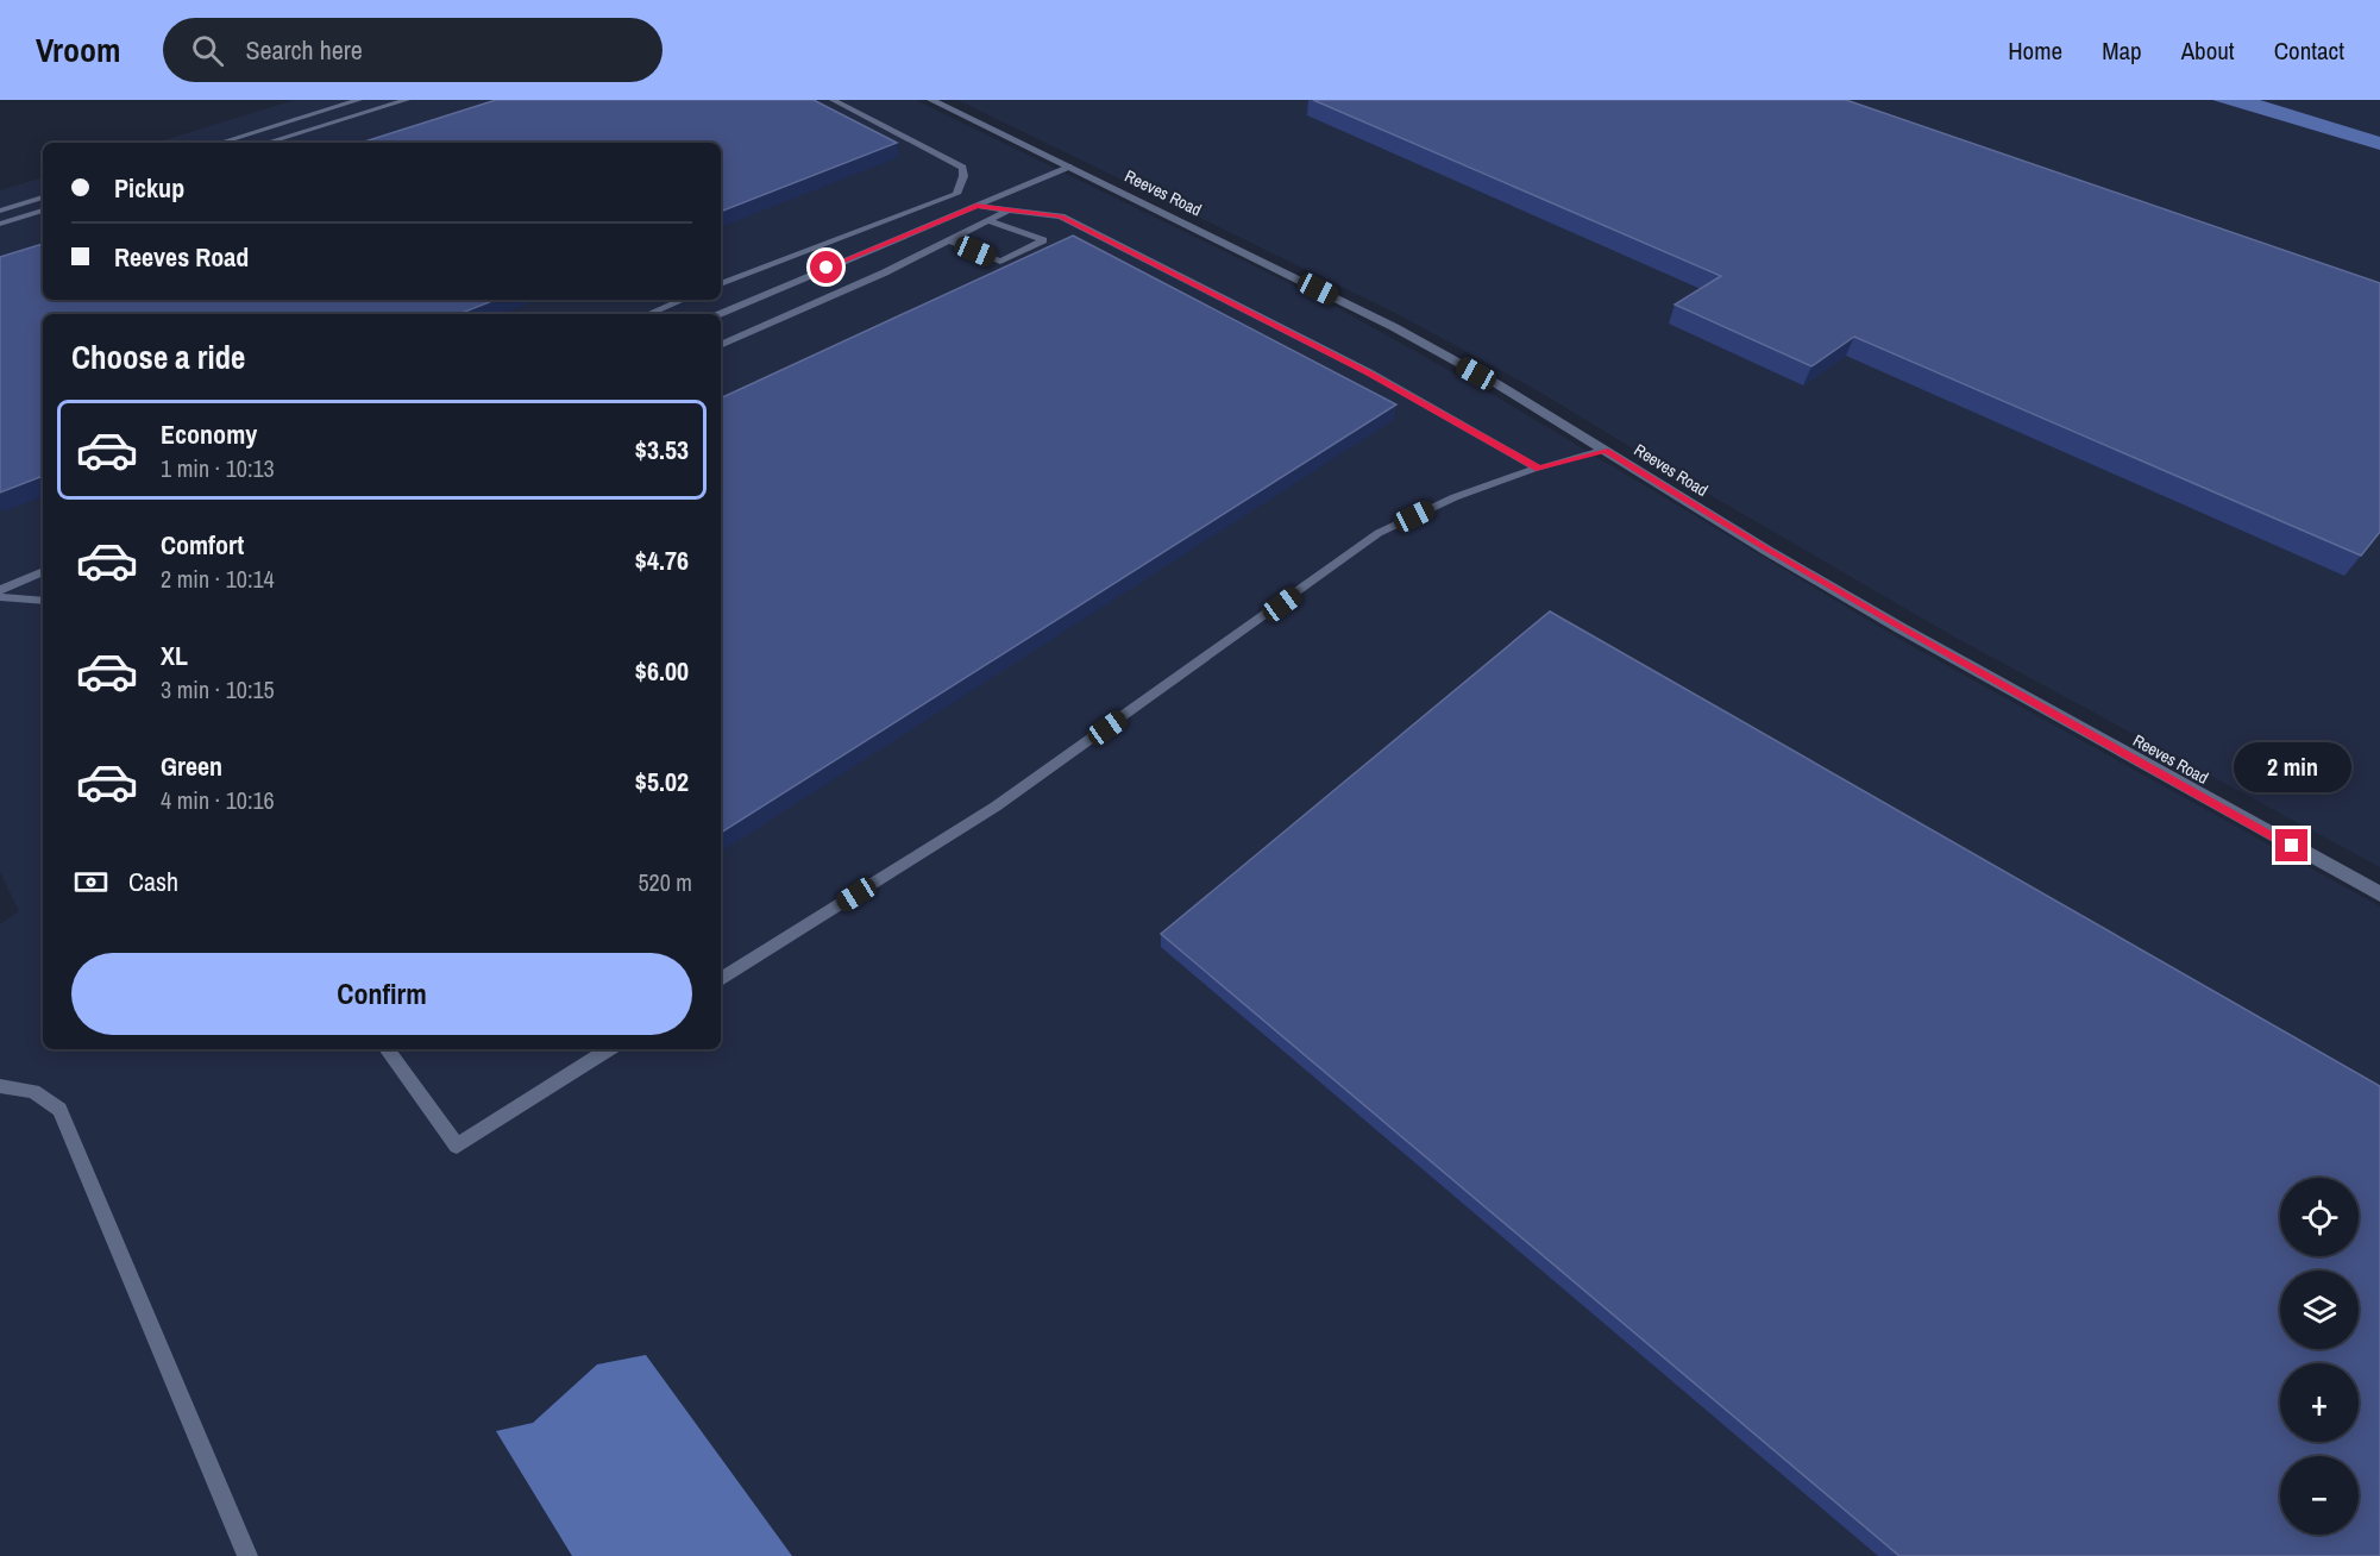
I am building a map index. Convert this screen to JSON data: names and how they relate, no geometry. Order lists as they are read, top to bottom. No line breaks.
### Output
{"streets":{"street":["Reeves Road"]},"page":{"header":"Vroom","search":"Search here","nav":["Home","Map","About","Contact"],"banner":["Pickup","Reeves Road"],"heading":"Choose a ride","list":[{"name":"Economy","note":"1 min · 10:13","value":"$3.53"},{"name":"Comfort","note":"2 min · 10:14","value":"$4.76"},{"name":"XL","note":"3 min · 10:15","value":"$6.00"},{"name":"Green","note":"4 min · 10:16","value":"$5.02"}],"bubble":"2 min","pay":["Cash","520 m"],"buttons":"Confirm","map_buttons":["+","−"]}}
